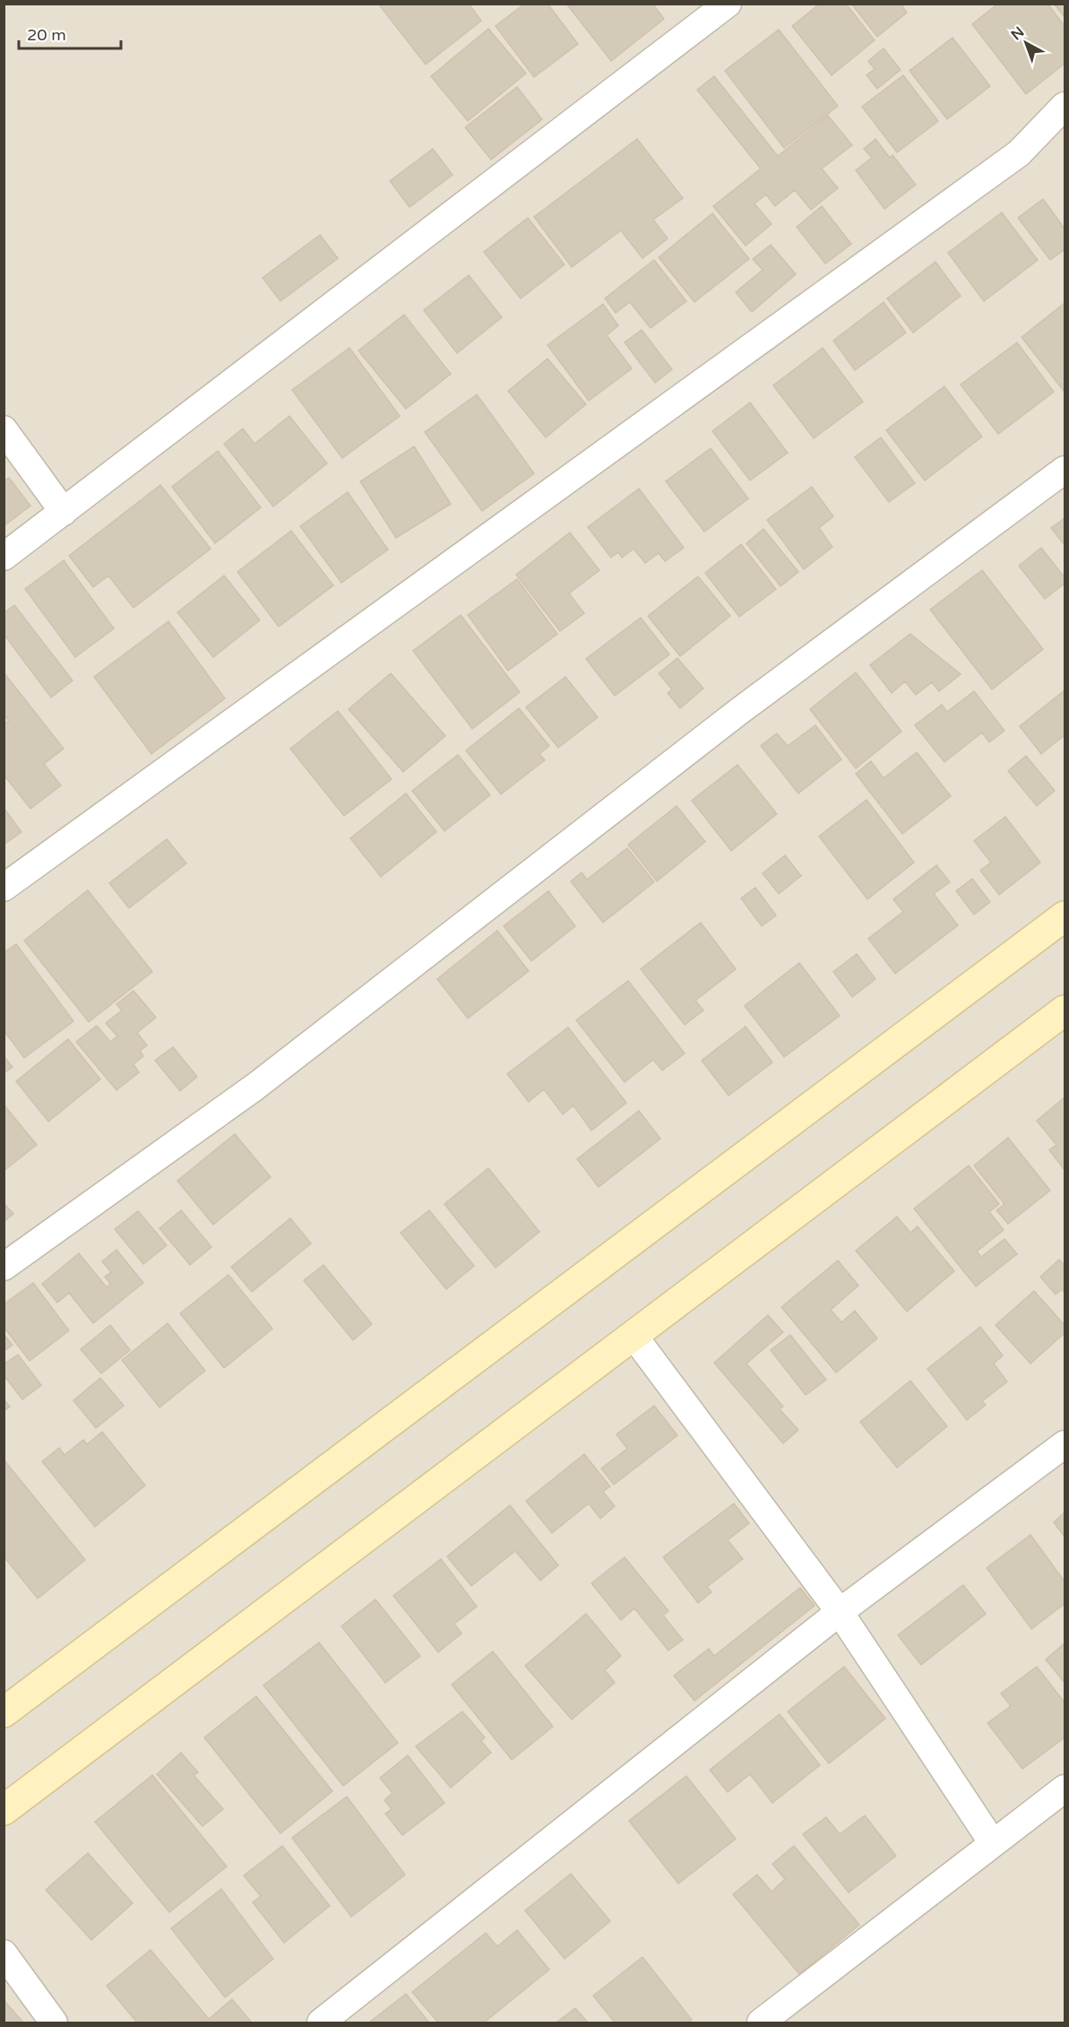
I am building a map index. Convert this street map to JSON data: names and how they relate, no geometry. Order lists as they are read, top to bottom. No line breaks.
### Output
{"scale_bar":"20 m","north":"top left"}
